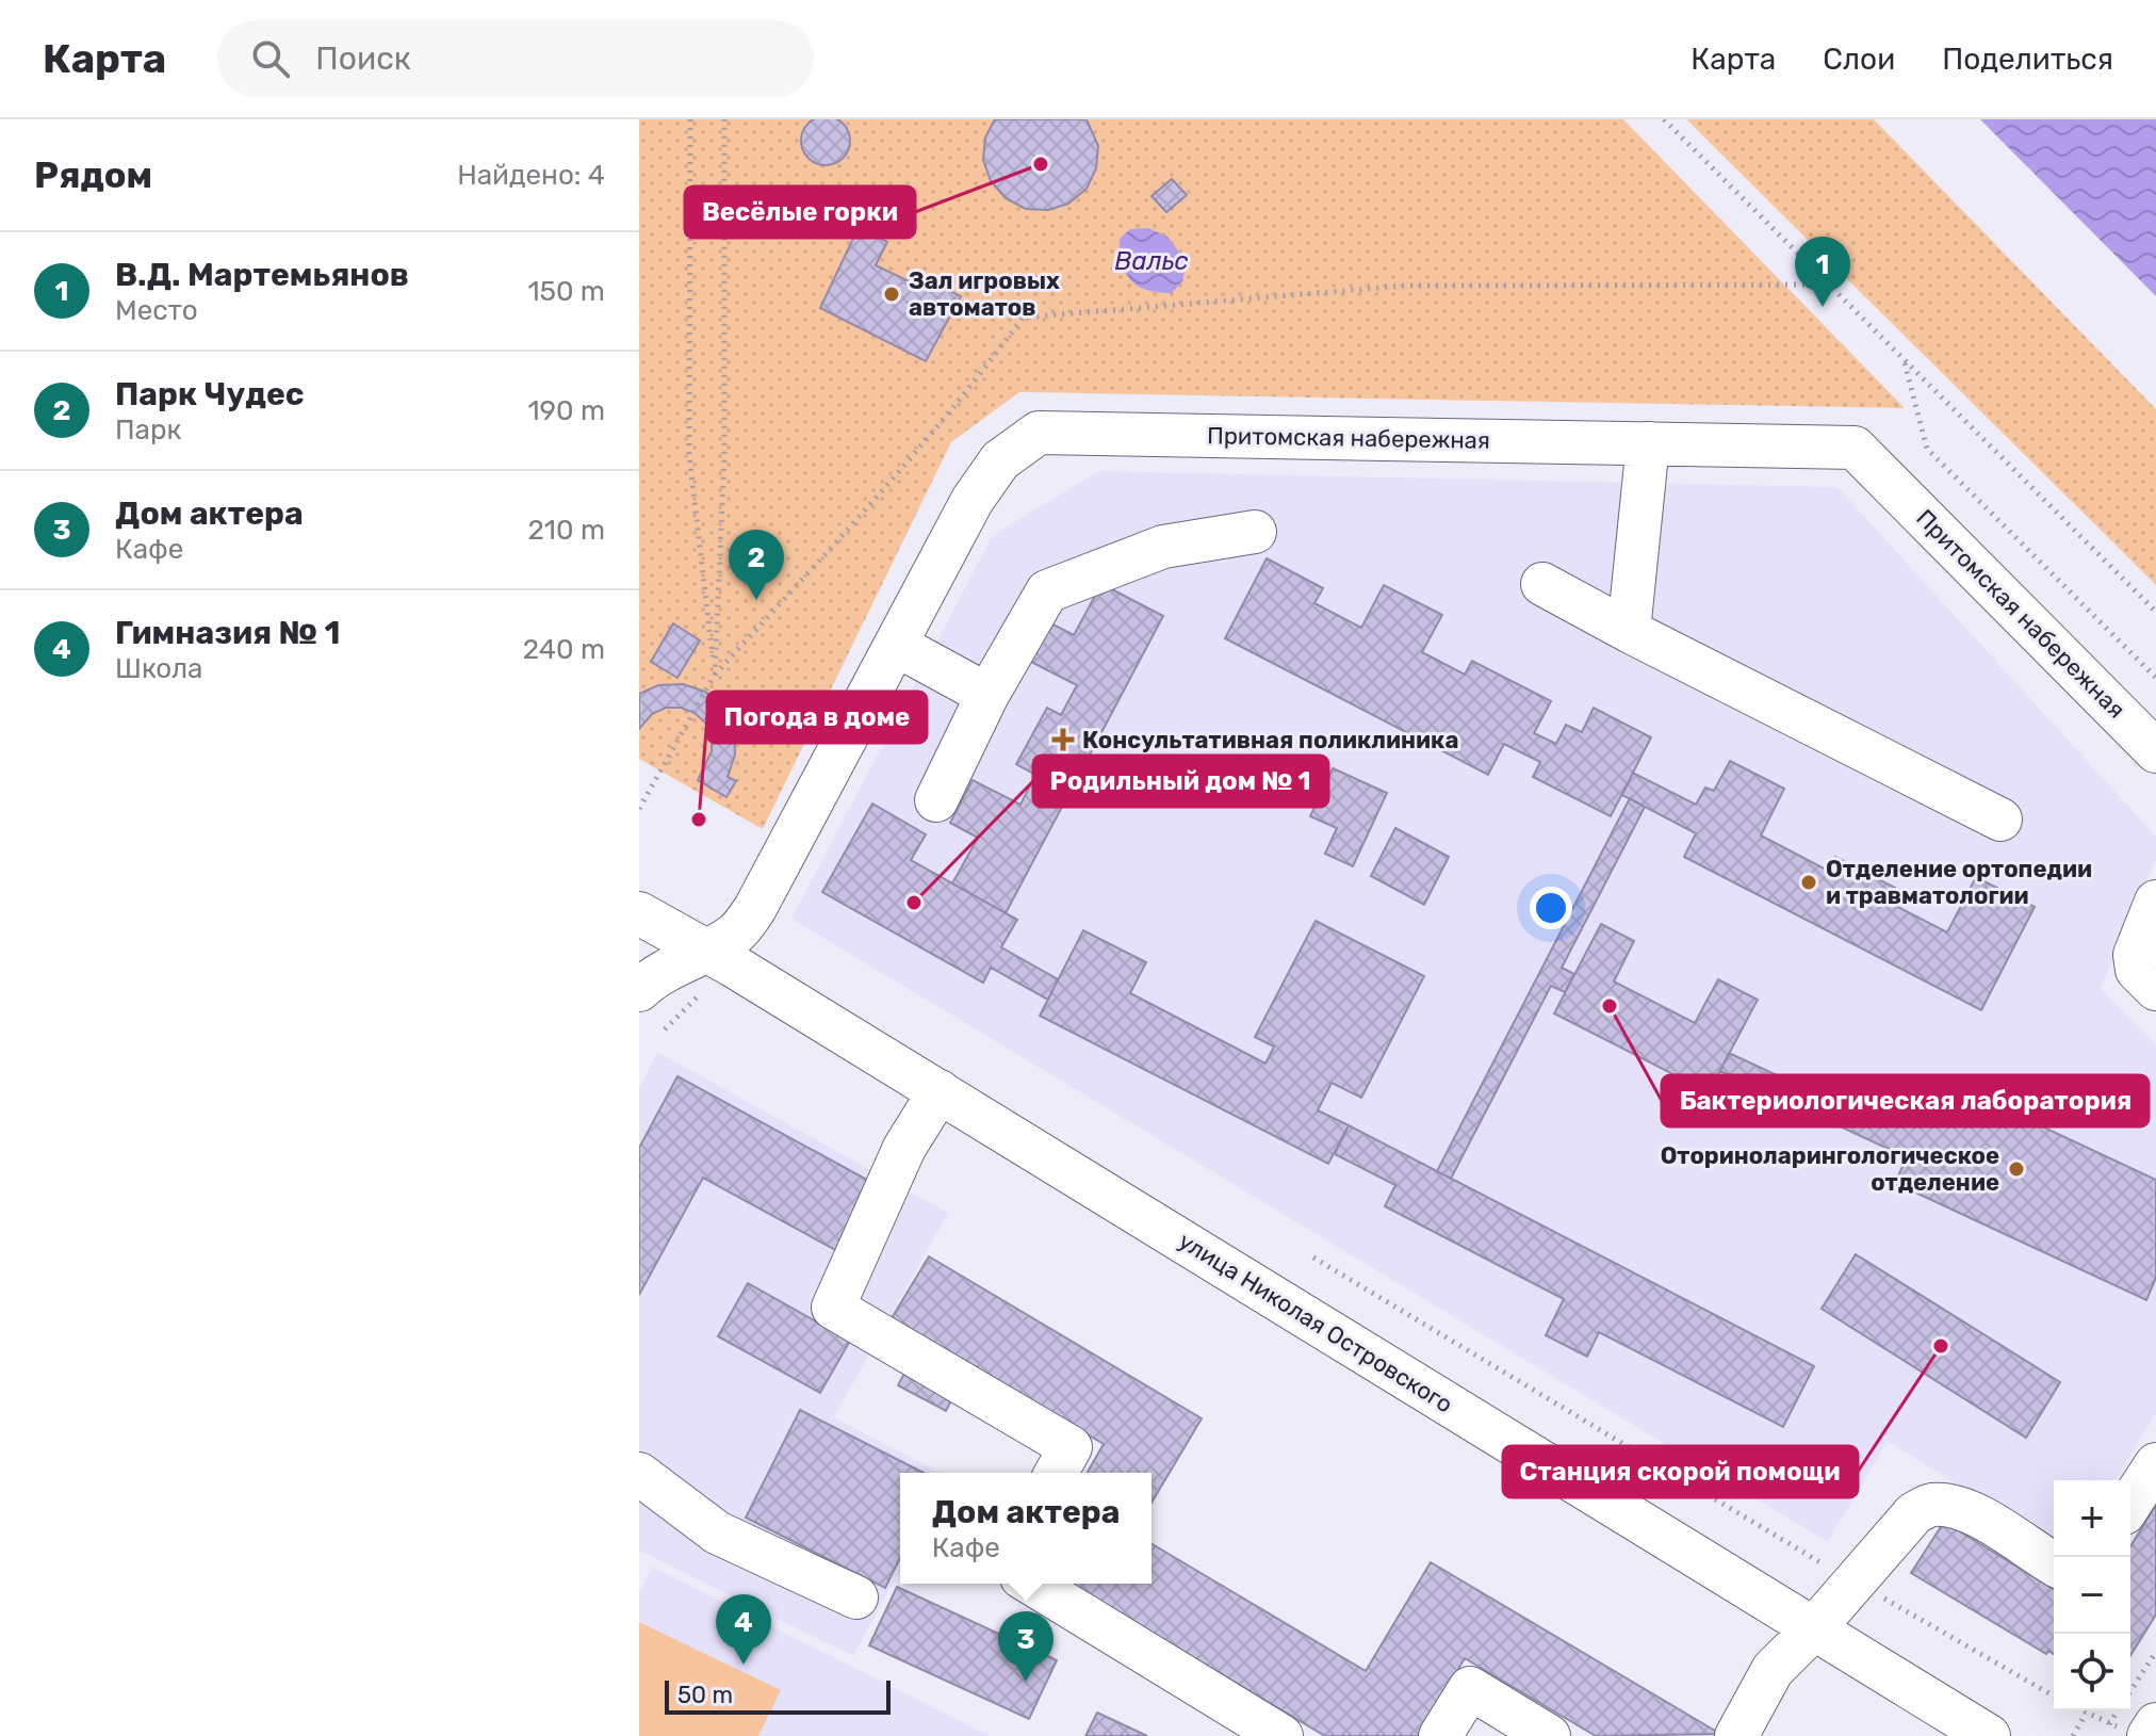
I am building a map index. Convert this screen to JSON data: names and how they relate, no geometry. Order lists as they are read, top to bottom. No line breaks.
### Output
{"streets":{"street":["Притомская набережная","улица Николая Островского"]},"crossings":[["Притомская набережная","улица Николая Островского"]],"water":["Вальс"],"places":{"other":["Весёлые горки","Зал игровых автоматов","Погода в доме","Отделение ортопедии и травматологии","Родильный дом № 1","Бактериологическая лаборатория","Оториноларингологическое отделение","Станция скорой помощи"],"health":["Консультативная поликлиника"]},"scale_bar":"50 m","page":{"header":"Карта","search":"Поиск","nav":["Карта","Слои","Поделиться"],"heading":["Рядом","Найдено: 4"],"list":[{"mark":"1","name":"В.Д. Мартемьянов","note":"Место","value":"150 m"},{"mark":"2","name":"Парк Чудес","note":"Парк","value":"190 m"},{"mark":"3","name":"Дом актера","note":"Кафе","value":"210 m"},{"mark":"4","name":"Гимназия № 1","note":"Школа","value":"240 m"}],"pins":["1","2","4","3"],"popup":["Дом актера","Кафе"],"map_buttons":["+","−"],"scale":"50 m"}}
